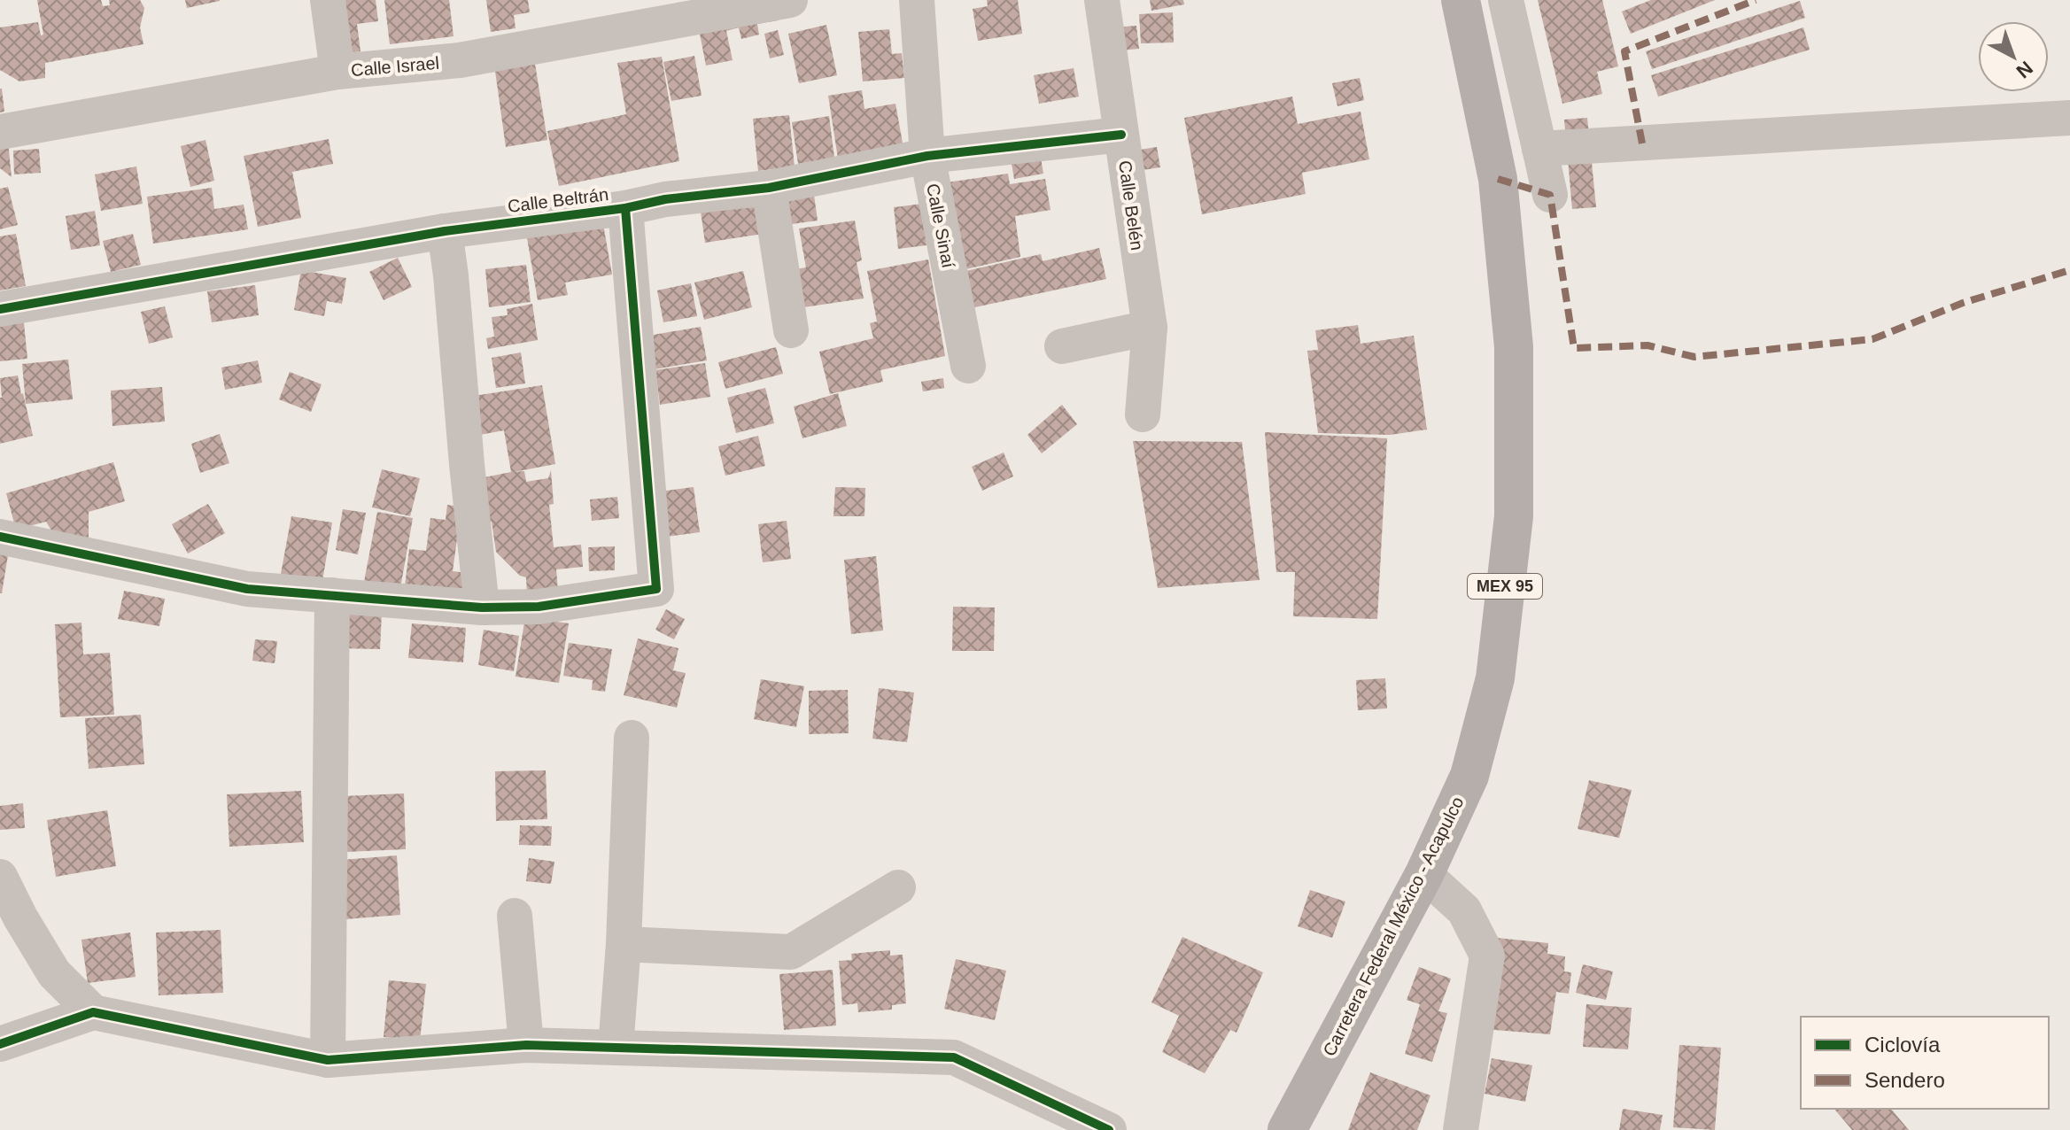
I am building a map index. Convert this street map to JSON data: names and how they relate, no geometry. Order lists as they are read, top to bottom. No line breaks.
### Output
{"streets":{"main road":["MEX 95","Carretera Federal México - Acapulco"],"street":["Calle Israel","Calle Beltrán","Calle Belén","Calle Sinaí"]},"crossings":[["Calle Beltrán","Calle Belén"],["Calle Beltrán","Calle Sinaí"]],"legend":["Ciclovía","Sendero"],"north":"bottom right"}
